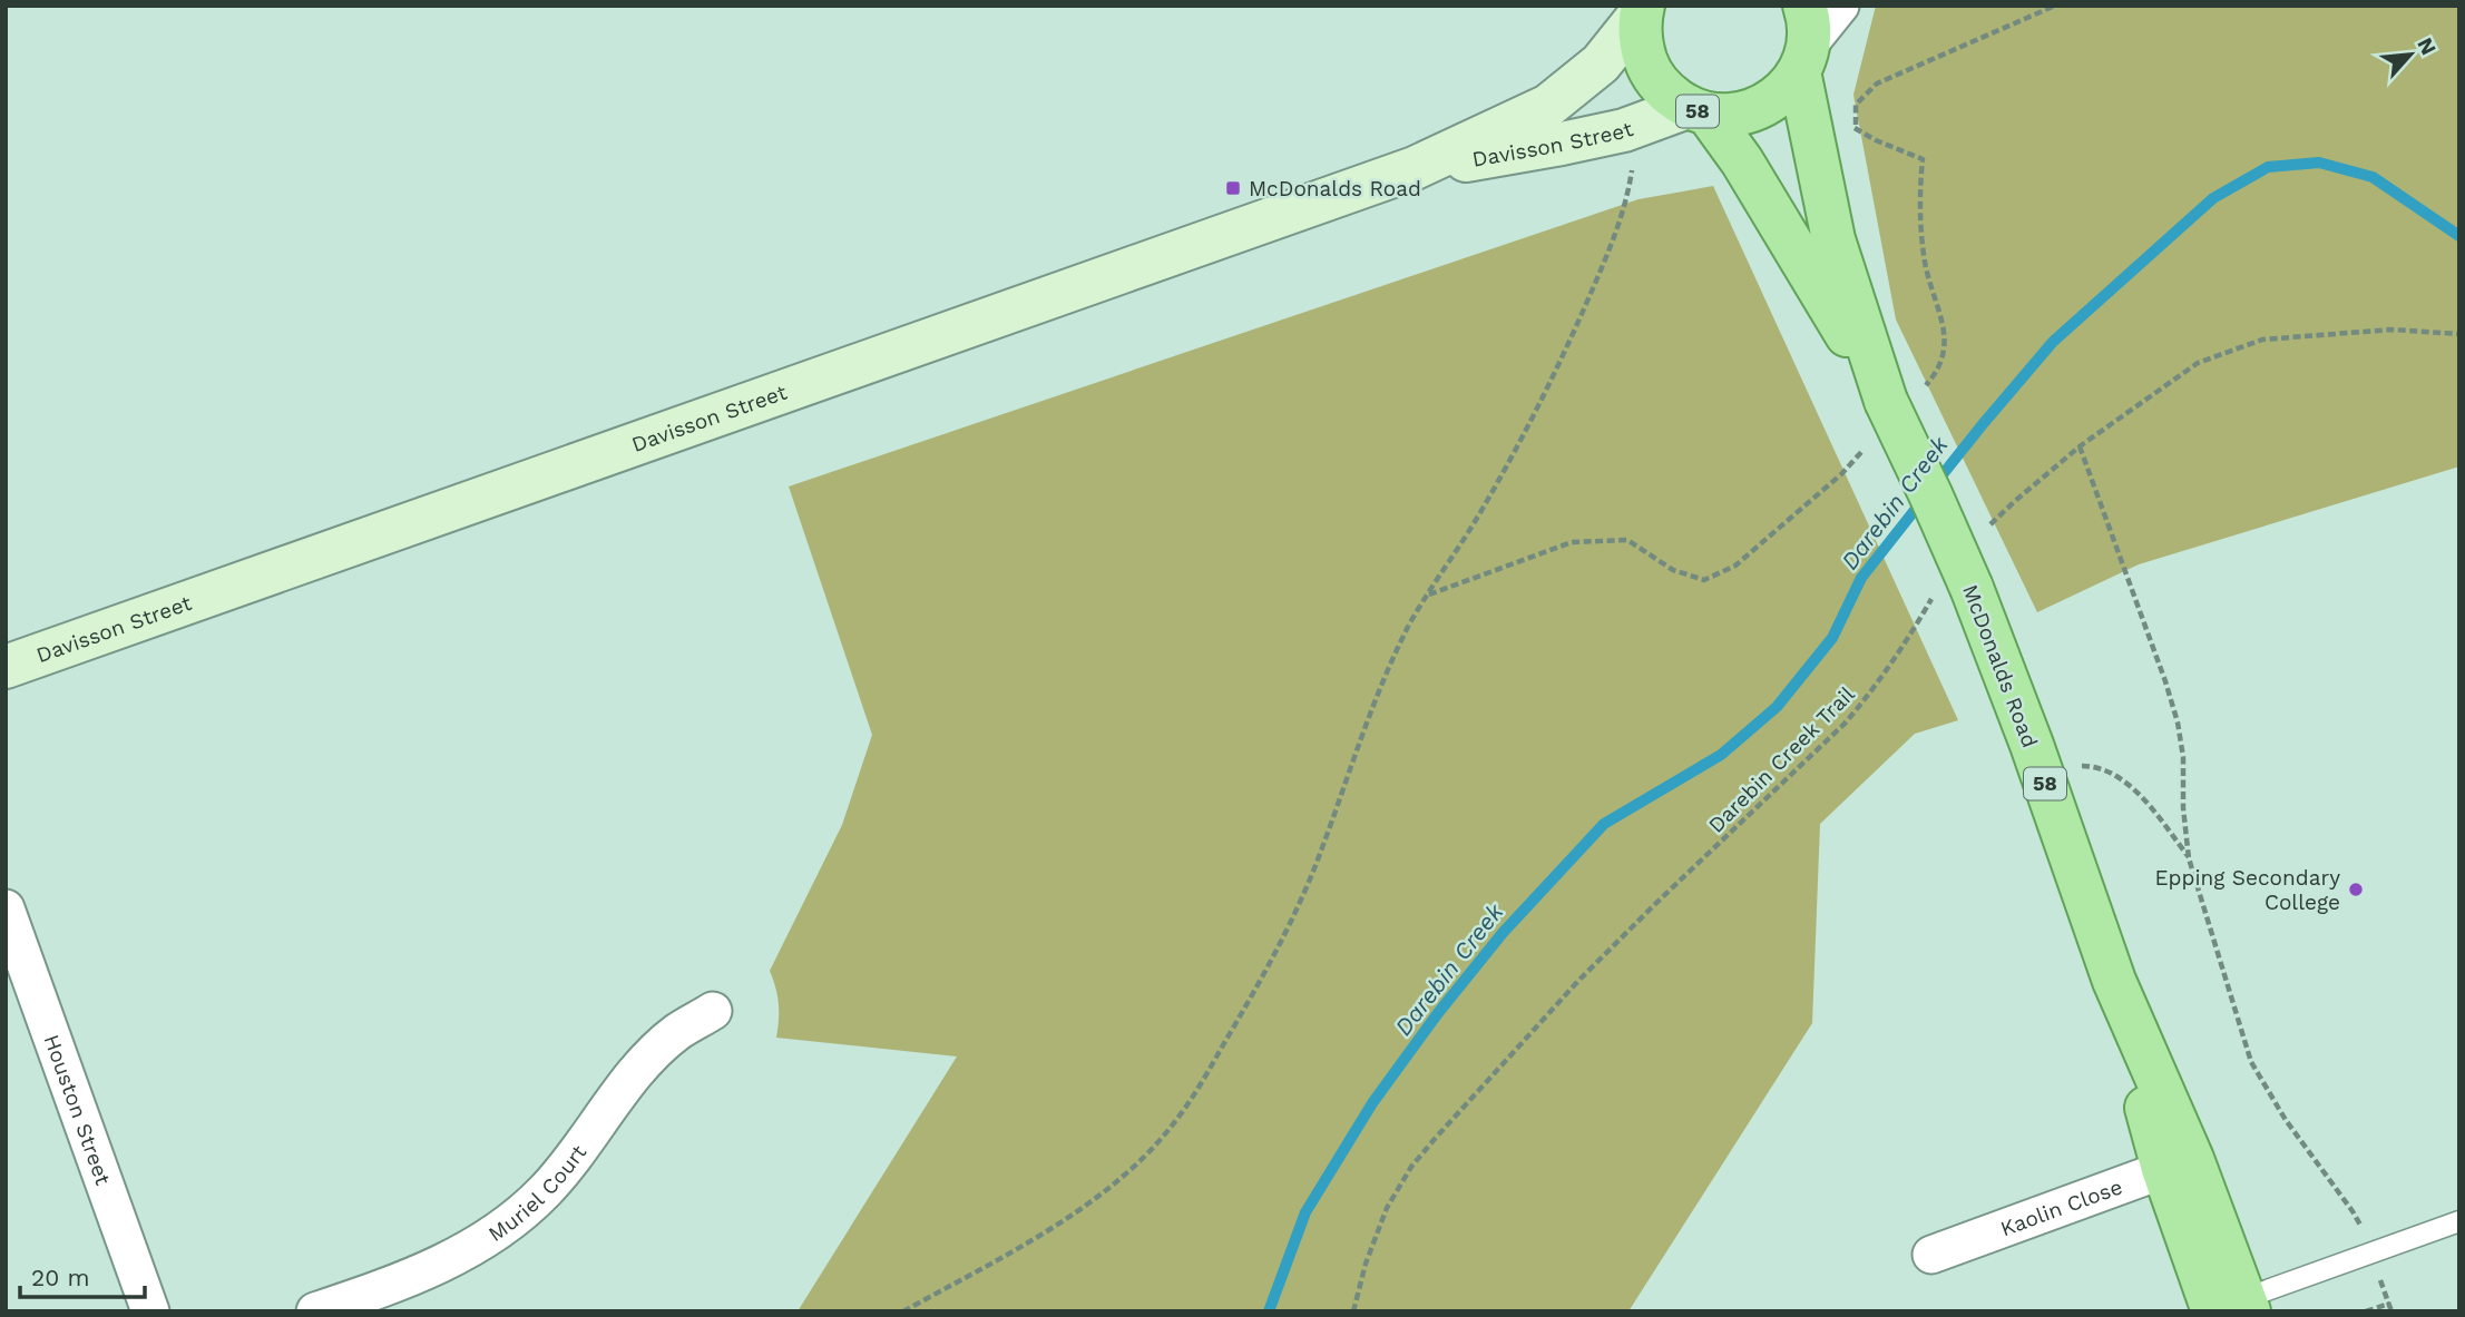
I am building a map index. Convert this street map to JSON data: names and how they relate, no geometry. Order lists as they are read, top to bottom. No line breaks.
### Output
{"streets":{"main road":["58","McDonalds Road"],"street":["Davisson Street","Houston Street","Muriel Court","Kaolin Close"],"path":["Darebin Creek Trail"]},"crossings":[["58","Davisson Street"],["58","McDonalds Road"],["Davisson Street","McDonalds Road"],["McDonalds Road","Darebin Creek Trail"],["McDonalds Road","Kaolin Close"]],"water":["Darebin Creek"],"places":{"transit":["McDonalds Road"],"other":["Epping Secondary College"]},"scale_bar":"20 m","north":"top right"}
